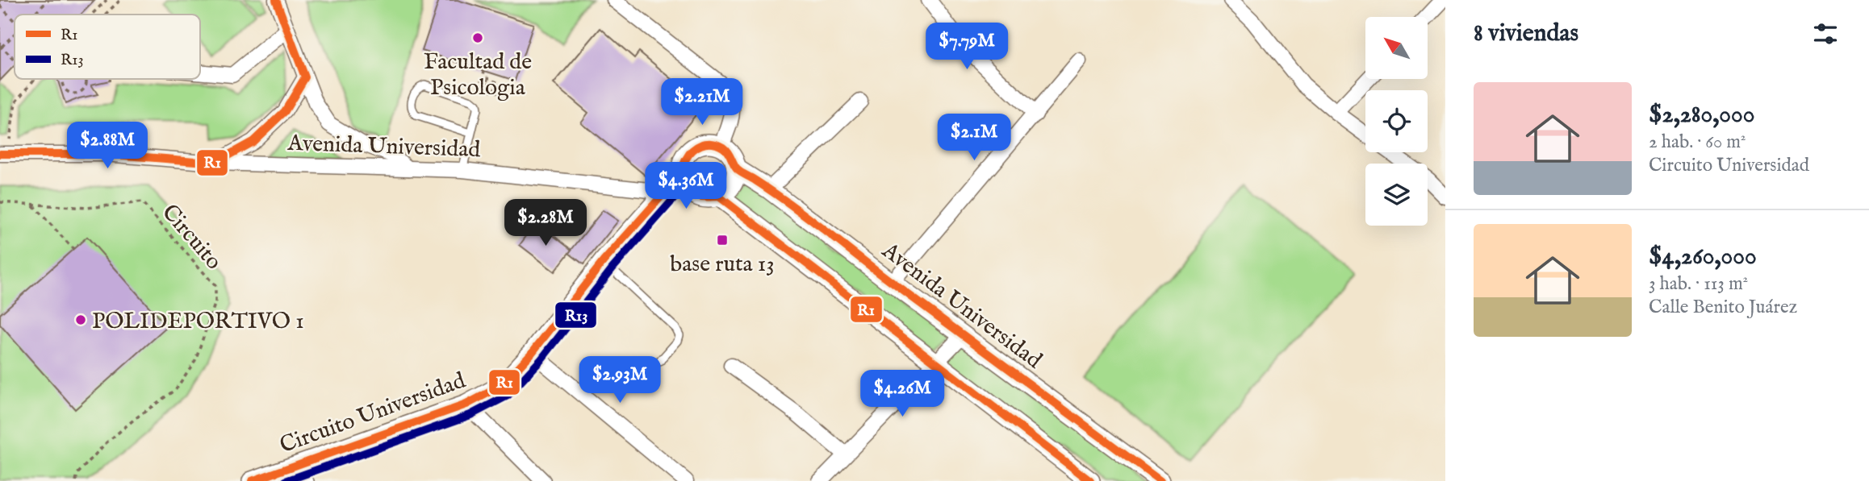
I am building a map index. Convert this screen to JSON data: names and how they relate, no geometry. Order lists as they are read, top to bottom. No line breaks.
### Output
{"streets":{"street":["Avenida Universidad","Circuito Universidad"],"path":["Circuito"]},"crossings":[["Avenida Universidad","Circuito Universidad"]],"places":{"other":["Facultad de Psicologia","POLIDEPORTIVO 1"],"transit":["base ruta 13"]},"lines":["transit line R1","transit line R13"],"legend":["R1","R13"],"north":"top left","page":{"heading":"8 viviendas","price":["$7.79M","$2.21M","$2.1M","$2.88M","$4.36M","$2.28M","$2.93M","$4.26M"],"list":[{"name":"$2,280,000","note":"2 hab. · 60 m² · Circuito Universidad"},{"name":"$4,260,000","note":"3 hab. · 113 m² · Calle Benito Juárez"}]}}
